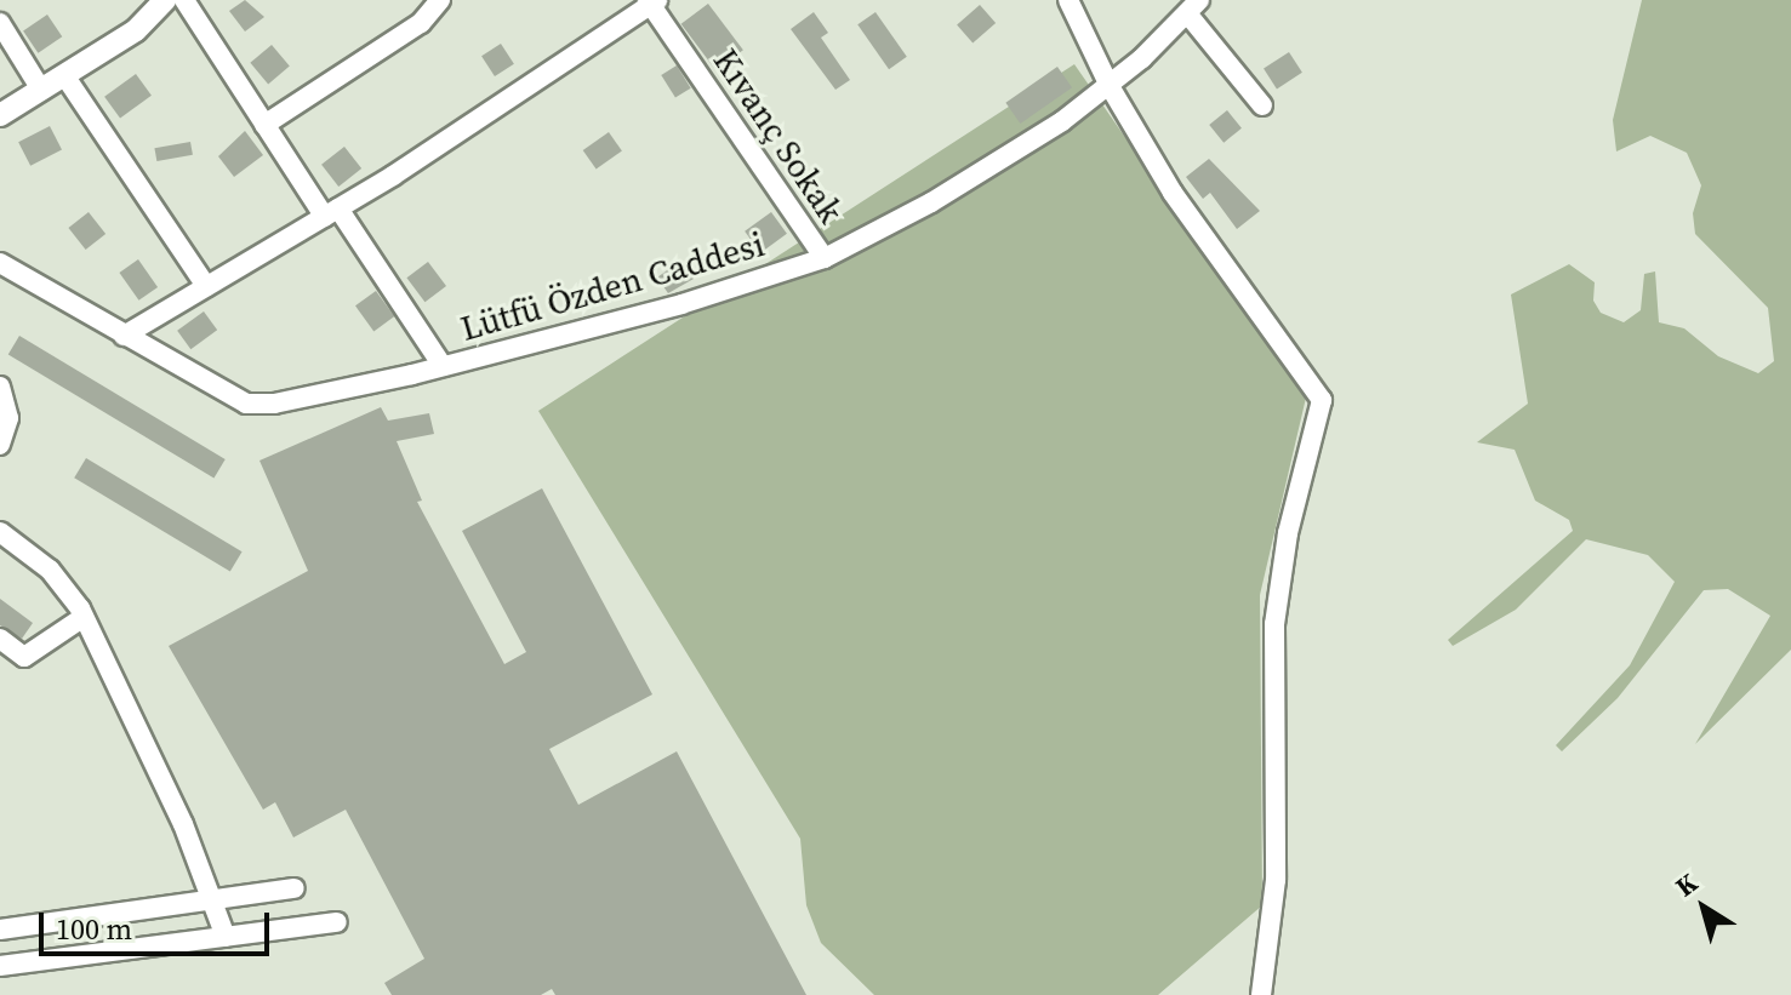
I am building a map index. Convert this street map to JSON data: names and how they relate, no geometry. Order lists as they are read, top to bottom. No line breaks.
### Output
{"streets":{"street":["Kıvanç Sokak","Lütfü Özden Caddesi"]},"crossings":[["Kıvanç Sokak","Lütfü Özden Caddesi"]],"scale_bar":"100 m","north":"top left"}
